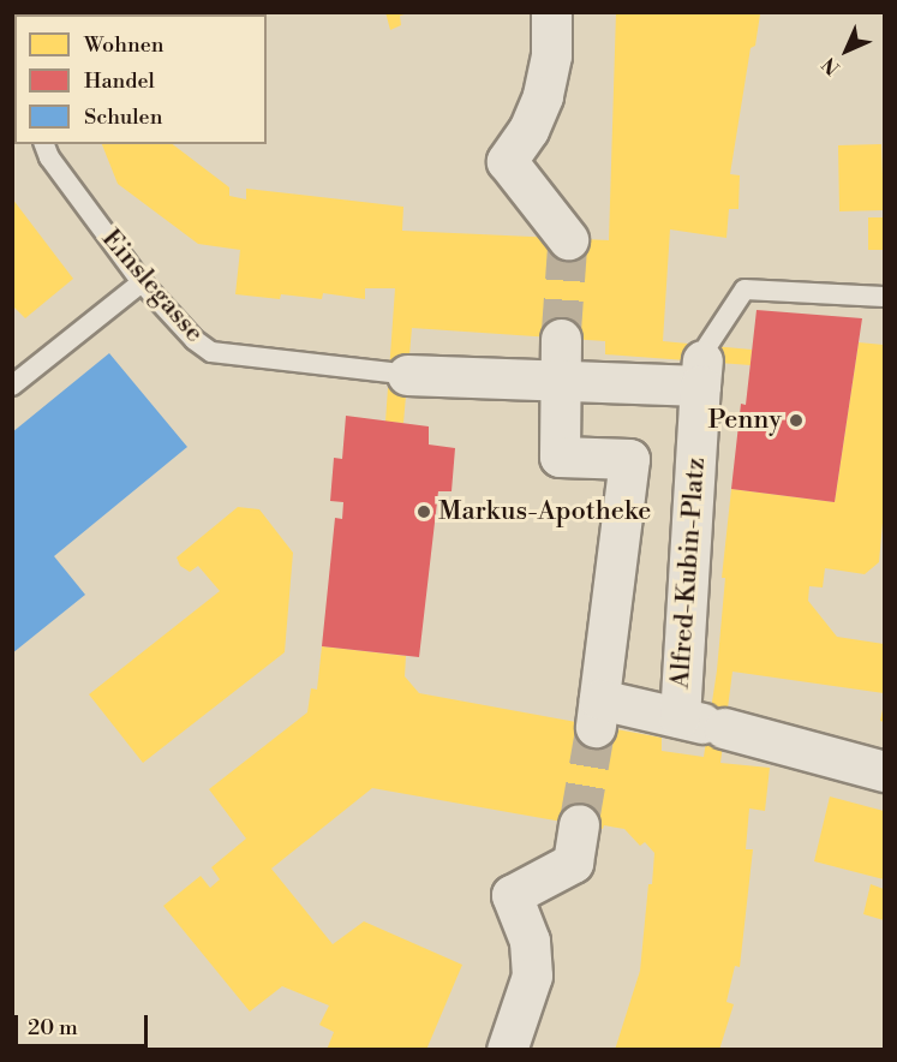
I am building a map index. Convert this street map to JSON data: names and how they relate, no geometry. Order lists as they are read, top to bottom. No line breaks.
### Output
{"streets":{"street":["Alfred-Kubin-Platz"],"lane":["Einslegasse"]},"places":["Penny","Markus-Apotheke"],"legend":["Wohnen","Handel","Schulen"],"scale_bar":"20 m","north":"bottom left"}
